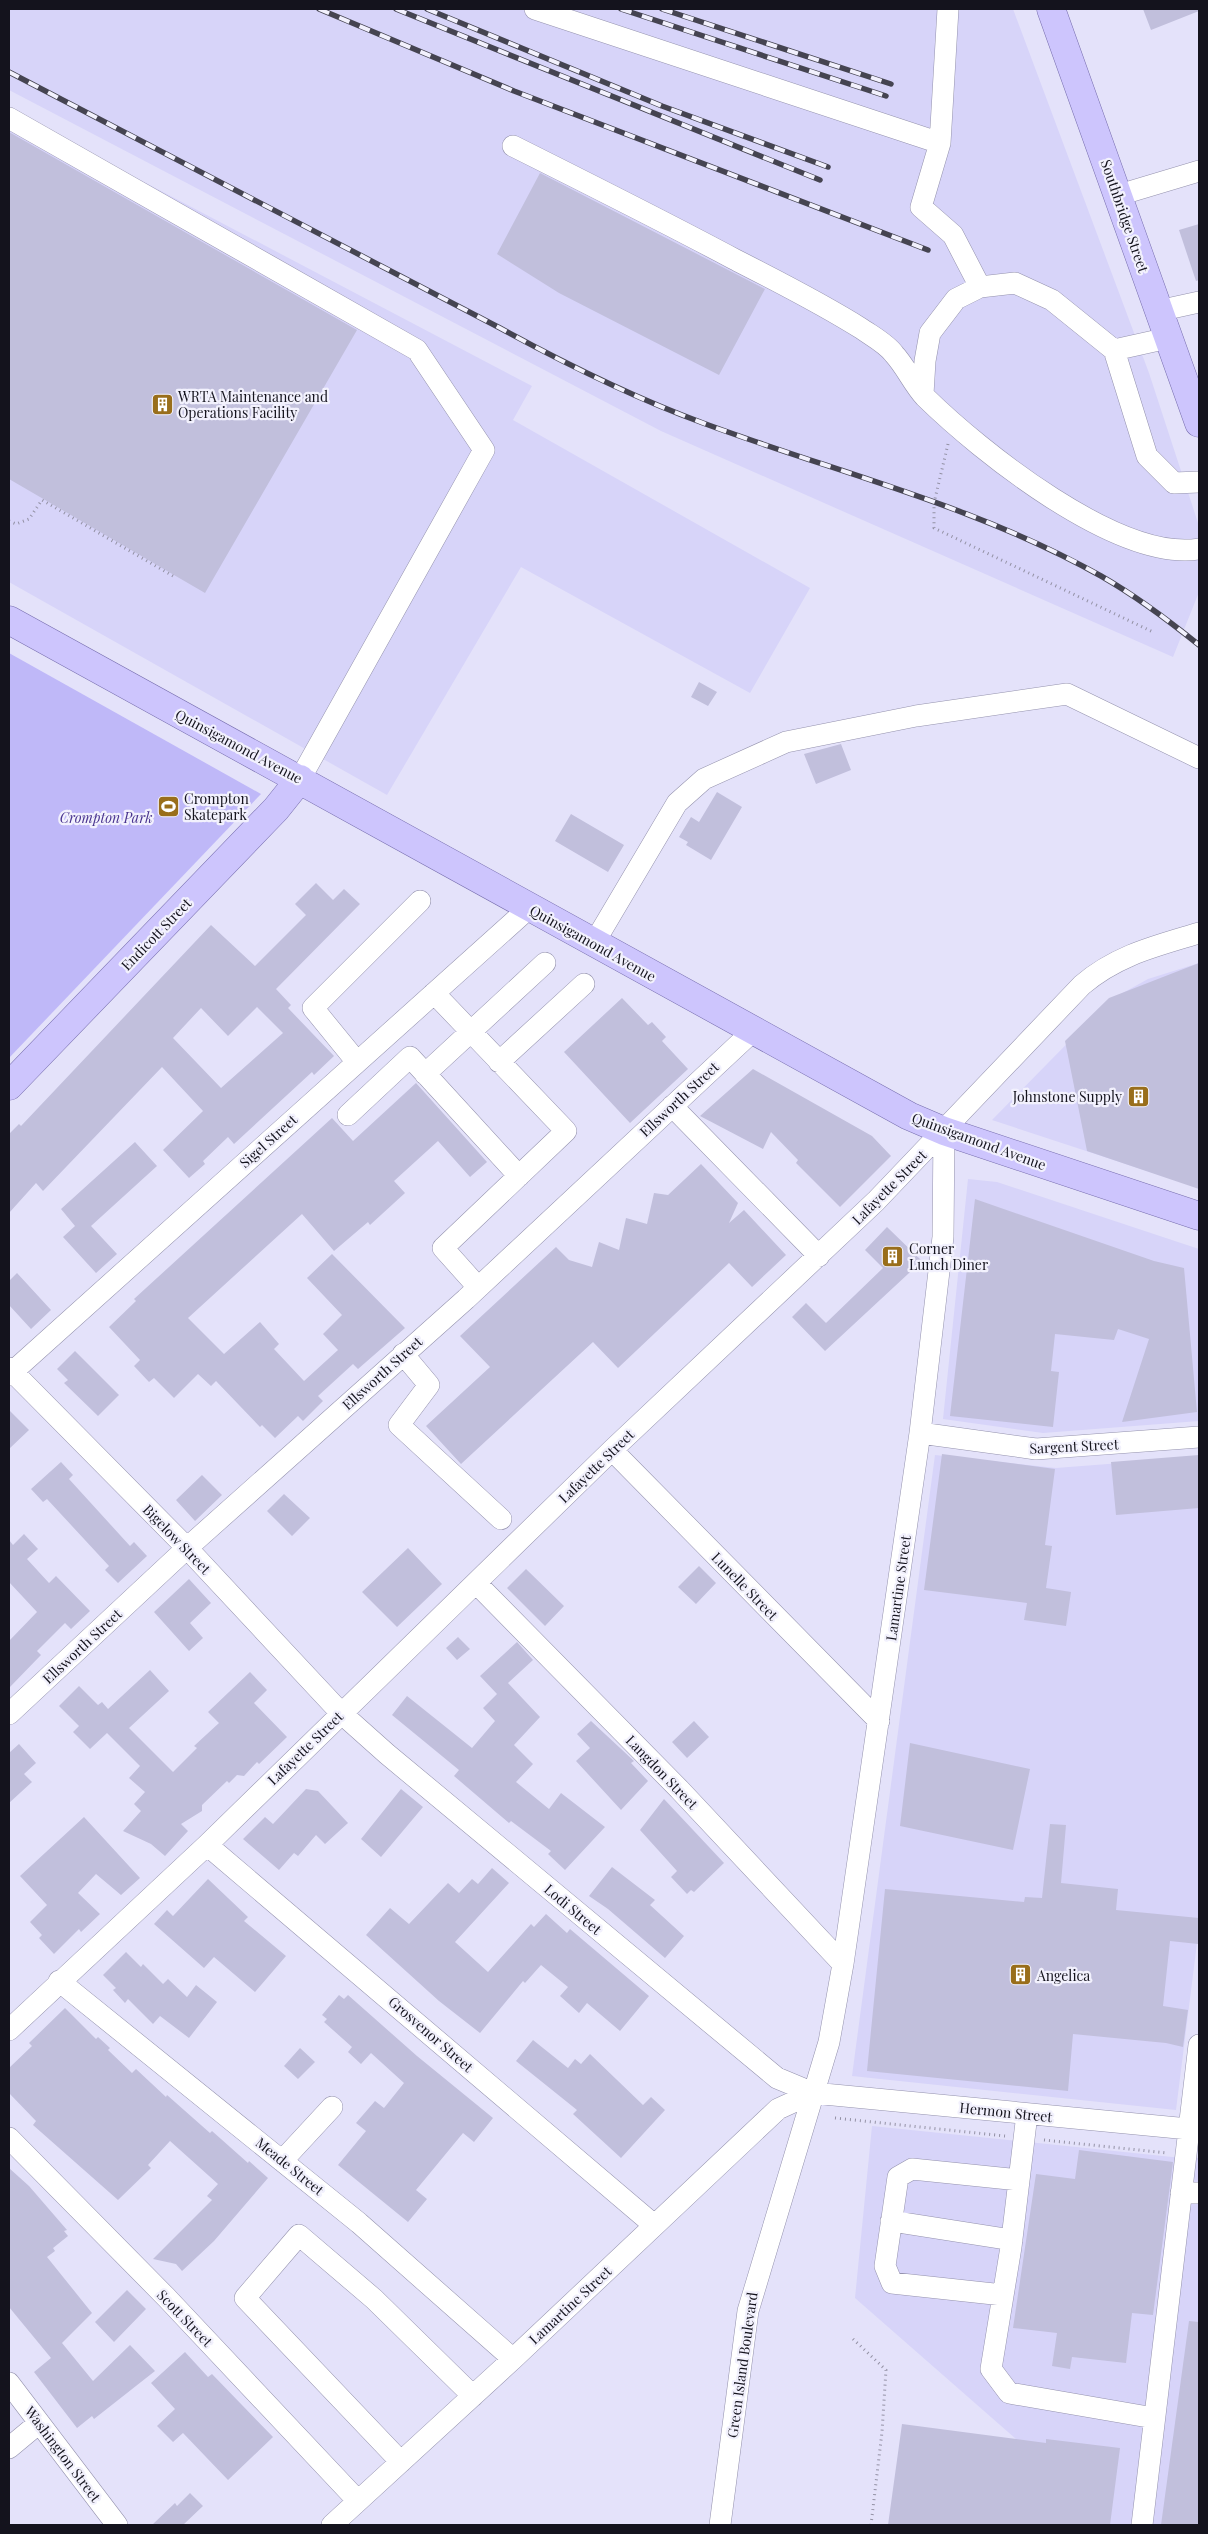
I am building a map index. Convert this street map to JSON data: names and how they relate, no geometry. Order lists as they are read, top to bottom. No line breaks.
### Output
{"streets":{"main road":["Southbridge Street","Quinsigamond Avenue","Endicott Street"],"street":["Ellsworth Street","Sigel Street","Lafayette Street","Sargent Street","Bigelow Street","Lunelle Street","Lamartine Street","Langdon Street","Lodi Street","Grosvenor Street","Hermon Street","Meade Street","Scott Street","Green Island Boulevard","Washington Street"]},"crossings":[["Quinsigamond Avenue","Endicott Street"],["Quinsigamond Avenue","Ellsworth Street"],["Quinsigamond Avenue","Sigel Street"],["Quinsigamond Avenue","Lafayette Street"],["Quinsigamond Avenue","Lamartine Street"],["Ellsworth Street","Bigelow Street"],["Sigel Street","Bigelow Street"],["Lafayette Street","Bigelow Street"],["Lafayette Street","Lunelle Street"],["Lafayette Street","Lamartine Street"],["Lafayette Street","Langdon Street"],["Lafayette Street","Lodi Street"],["Lafayette Street","Grosvenor Street"],["Lafayette Street","Meade Street"],["Sargent Street","Lamartine Street"],["Bigelow Street","Lodi Street"],["Lunelle Street","Lamartine Street"],["Lamartine Street","Langdon Street"],["Lamartine Street","Lodi Street"],["Lamartine Street","Grosvenor Street"],["Lamartine Street","Hermon Street"],["Lamartine Street","Meade Street"],["Lamartine Street","Scott Street"],["Lamartine Street","Green Island Boulevard"],["Lodi Street","Hermon Street"],["Lodi Street","Green Island Boulevard"],["Hermon Street","Green Island Boulevard"]],"parks":["Crompton Park"],"places":{"building":["WRTA Maintenance and Operations Facility","Johnstone Supply","Corner Lunch Diner","Angelica"],"sports":["Crompton Skatepark"]}}
